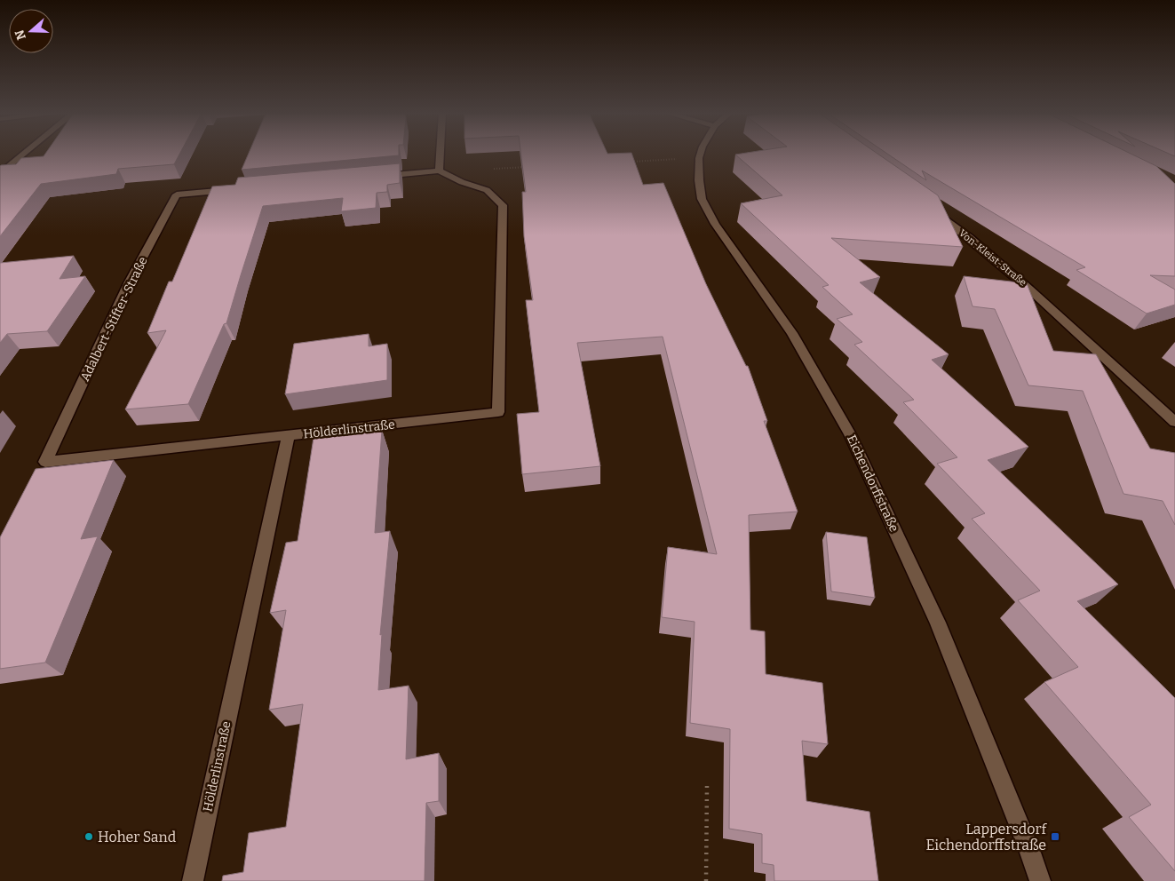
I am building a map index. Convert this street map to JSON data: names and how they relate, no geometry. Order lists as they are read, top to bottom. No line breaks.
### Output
{"streets":{"street":["Von-Kleist-Straße","Adalbert-Stifter-Straße","Hölderlinstraße","Eichendorffstraße"]},"crossings":[["Adalbert-Stifter-Straße","Hölderlinstraße"]],"places":{"other":["Hoher Sand"],"transit":["Lappersdorf Eichendorffstraße"]},"north":"left"}
